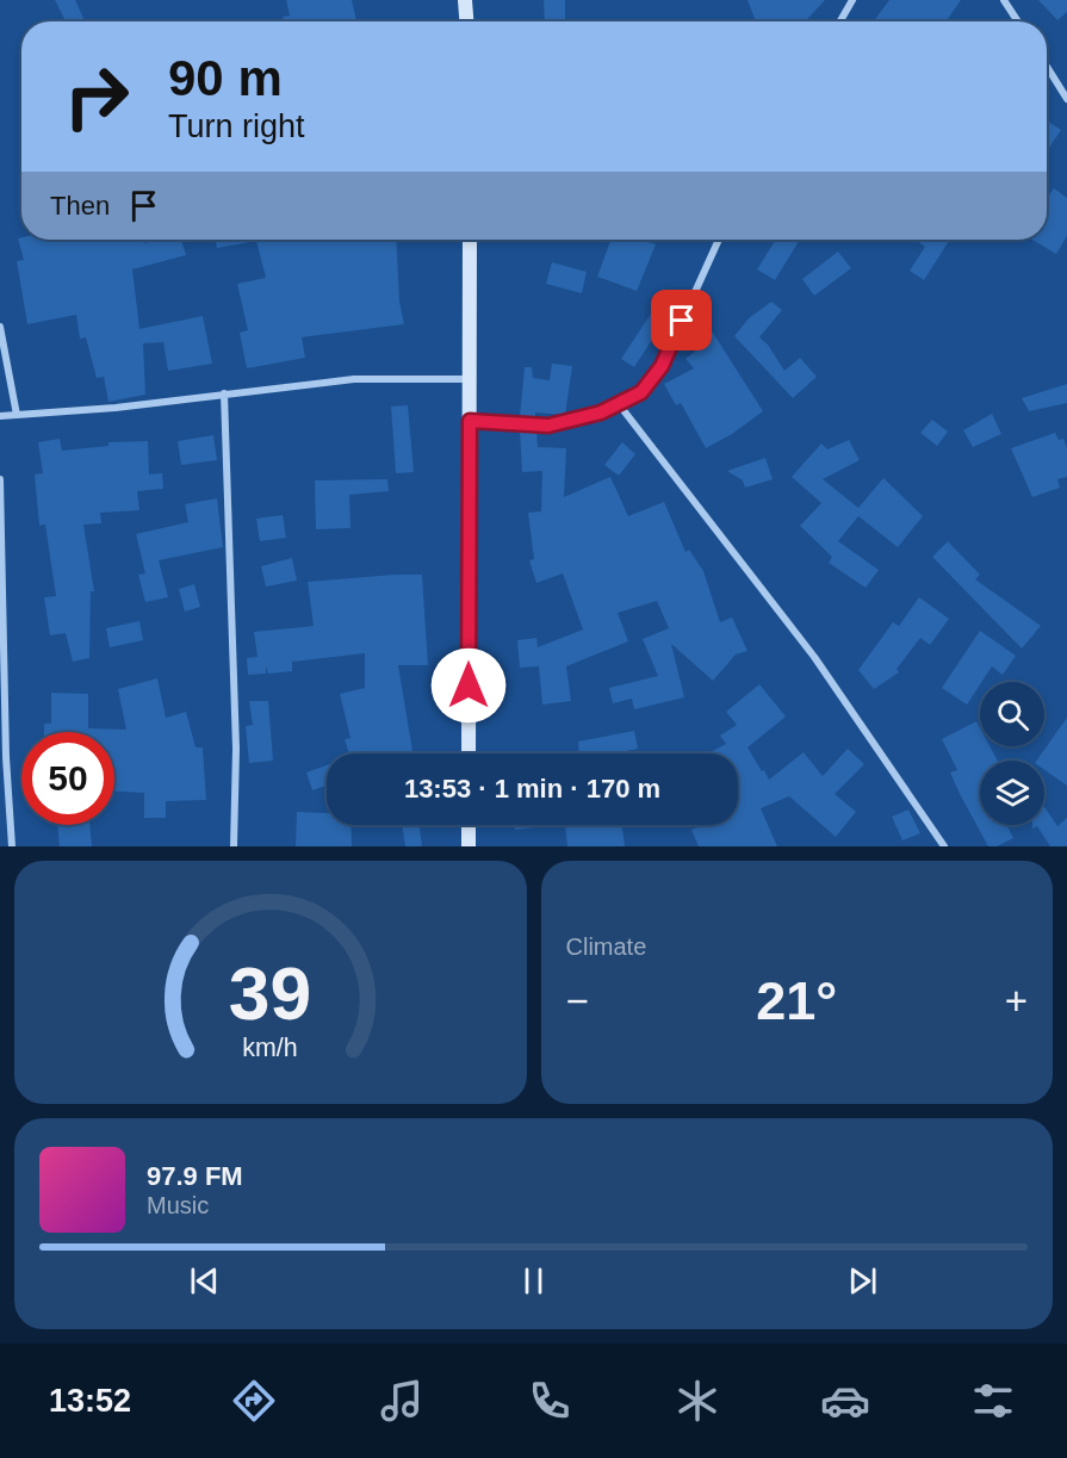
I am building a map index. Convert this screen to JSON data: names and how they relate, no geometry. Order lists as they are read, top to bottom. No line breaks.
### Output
{"page":{"turn":["90 m","Turn right"],"then":"Then","limit":"50","trip":"13:53 · 1 min · 170 m","tile":"Climate","heat":["−","21°","+"],"song":["97.9 FM","Music"],"tabs":"13:52","gauge":["39","km/h"]}}
